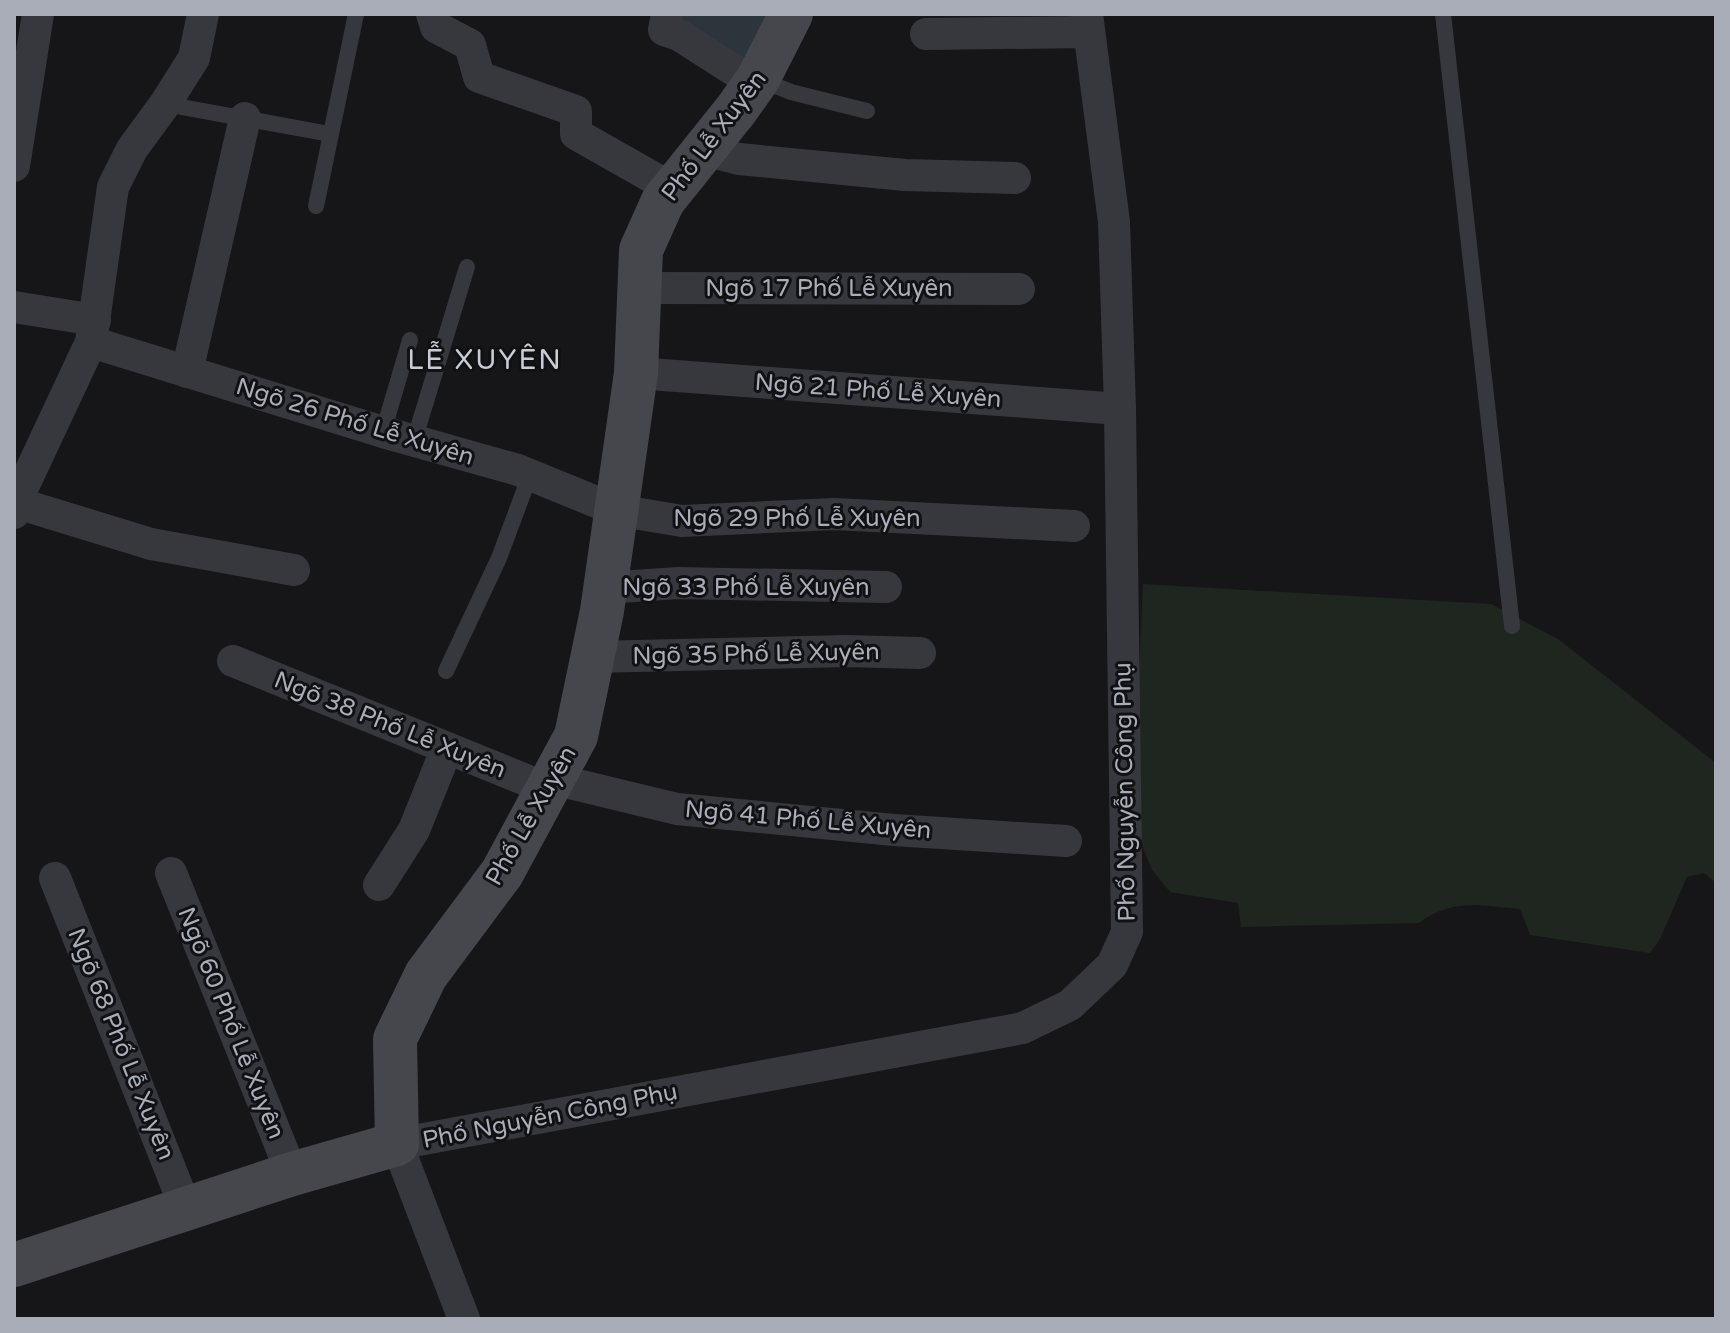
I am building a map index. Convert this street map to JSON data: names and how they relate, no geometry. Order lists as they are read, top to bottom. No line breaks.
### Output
{"streets":{"street":["Phố Lễ Xuyên","Ngõ 17 Phố Lễ Xuyên","Ngõ 21 Phố Lễ Xuyên","Ngõ 26 Phố Lễ Xuyên","Ngõ 29 Phố Lễ Xuyên","Ngõ 33 Phố Lễ Xuyên","Ngõ 35 Phố Lễ Xuyên","Ngõ 38 Phố Lễ Xuyên","Phố Nguyễn Công Phụ","Ngõ 41 Phố Lễ Xuyên","Ngõ 60 Phố Lễ Xuyên","Ngõ 68 Phố Lễ Xuyên"]},"crossings":[["Phố Lễ Xuyên","Ngõ 17 Phố Lễ Xuyên"],["Phố Lễ Xuyên","Ngõ 21 Phố Lễ Xuyên"],["Phố Lễ Xuyên","Ngõ 26 Phố Lễ Xuyên"],["Phố Lễ Xuyên","Ngõ 29 Phố Lễ Xuyên"],["Phố Lễ Xuyên","Ngõ 33 Phố Lễ Xuyên"],["Phố Lễ Xuyên","Ngõ 35 Phố Lễ Xuyên"],["Phố Lễ Xuyên","Ngõ 38 Phố Lễ Xuyên"],["Phố Lễ Xuyên","Phố Nguyễn Công Phụ"],["Phố Lễ Xuyên","Ngõ 41 Phố Lễ Xuyên"],["Ngõ 21 Phố Lễ Xuyên","Phố Nguyễn Công Phụ"],["Ngõ 26 Phố Lễ Xuyên","Ngõ 29 Phố Lễ Xuyên"],["Ngõ 38 Phố Lễ Xuyên","Ngõ 41 Phố Lễ Xuyên"]],"districts":["LỄ XUYÊN"]}
